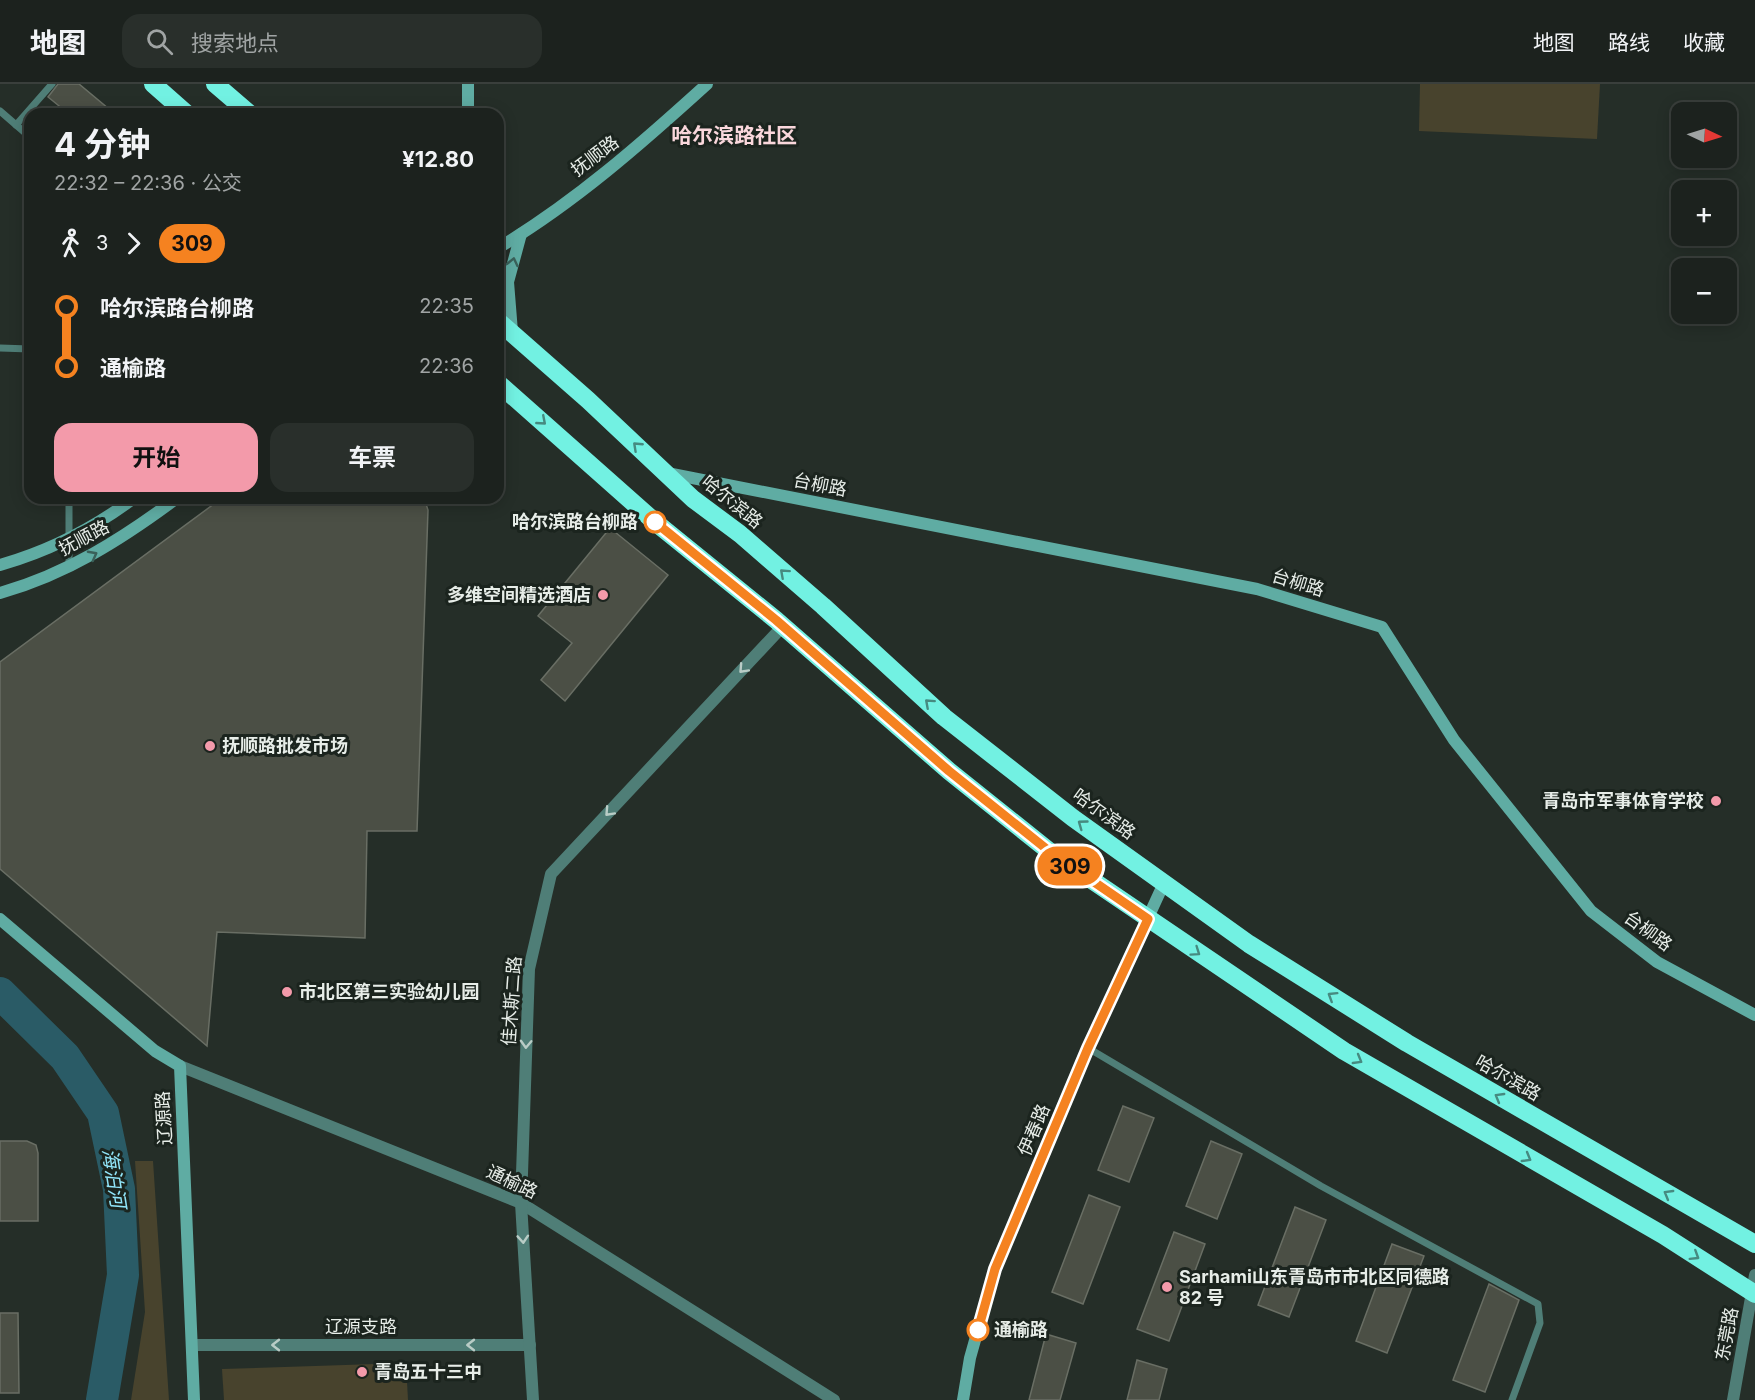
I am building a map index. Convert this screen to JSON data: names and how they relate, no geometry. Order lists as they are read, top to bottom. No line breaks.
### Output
{"streets":{"highway":["哈尔滨路"],"street":["抚顺路","台柳路","佳木斯二路","辽源路","伊春路","通榆路","辽源支路","东莞路"]},"crossings":[["台柳路","哈尔滨路"],["哈尔滨路","伊春路"],["佳木斯二路","通榆路"],["佳木斯二路","辽源支路"],["辽源路","通榆路"],["辽源路","辽源支路"]],"one_way":["佳木斯二路","辽源支路"],"districts":["哈尔滨路社区"],"water":["海泊河"],"places":["哈尔滨路台柳路","多维空间精选酒店","抚顺路批发市场","青岛市军事体育学校","市北区第三实验幼儿园","Sarhami山东青岛市市北区同德路 82 号","通榆路","青岛五十三中"],"lines":["bus line 309"],"north":"right","page":{"header":"地图","search":"搜索地点","nav":["地图","路线","收藏"],"on_map":"309","map_buttons":["+","−"],"heading":["4 分钟","22:32 – 22:36 · 公交","¥12.80"],"legs":["3","309"],"list":[{"name":"哈尔滨路台柳路","value":"22:35"},{"name":"通榆路","value":"22:36"}],"buttons":["开始","车票"]}}
